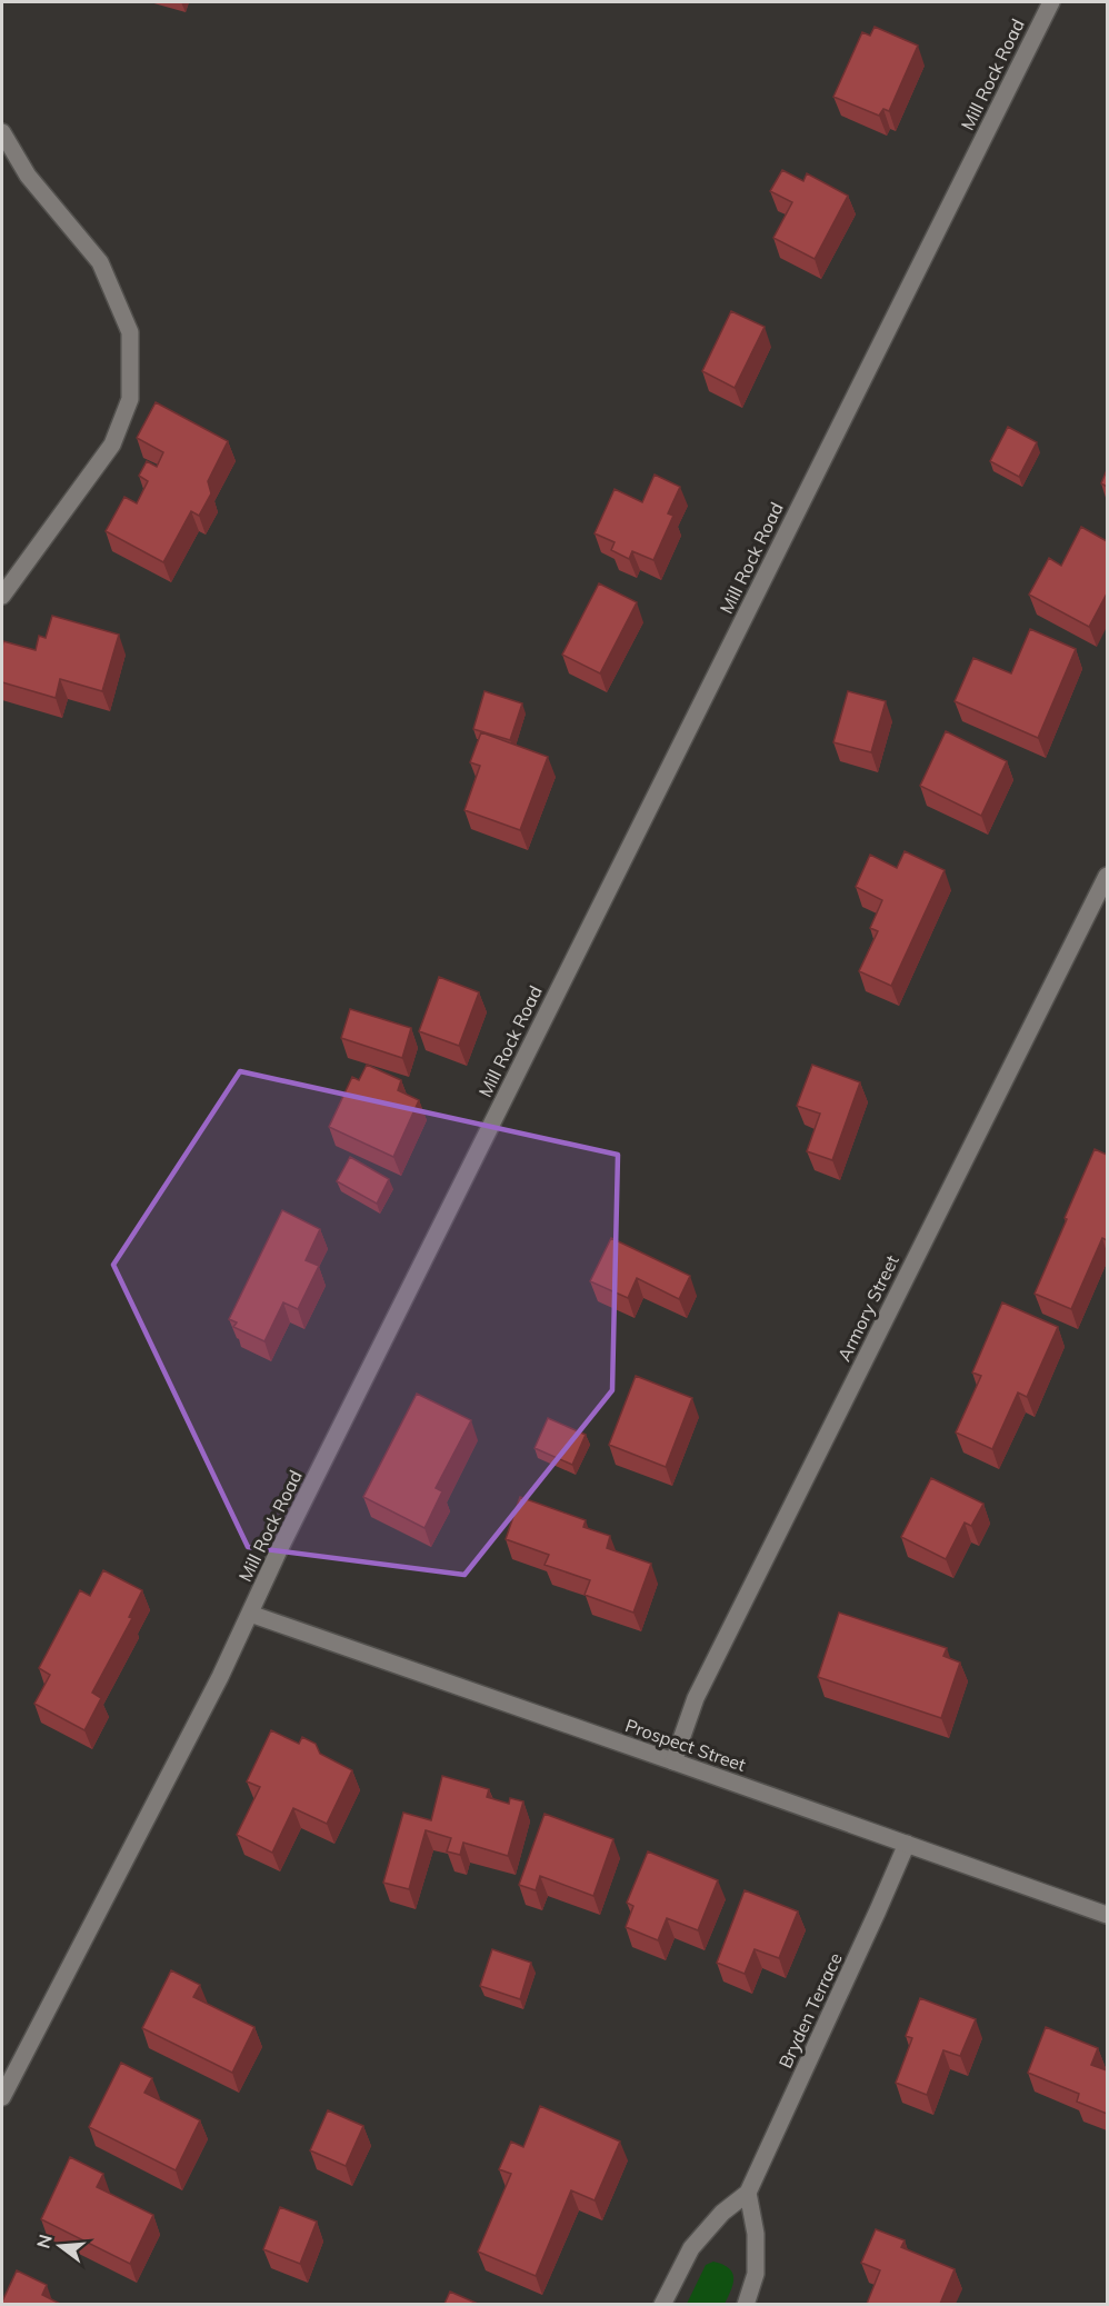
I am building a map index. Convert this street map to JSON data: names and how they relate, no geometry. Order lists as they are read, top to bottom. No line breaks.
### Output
{"streets":{"street":["Mill Rock Road","Armory Street","Prospect Street","Bryden Terrace"]},"crossings":[["Mill Rock Road","Prospect Street"],["Armory Street","Prospect Street"],["Prospect Street","Bryden Terrace"]],"north":"left"}
